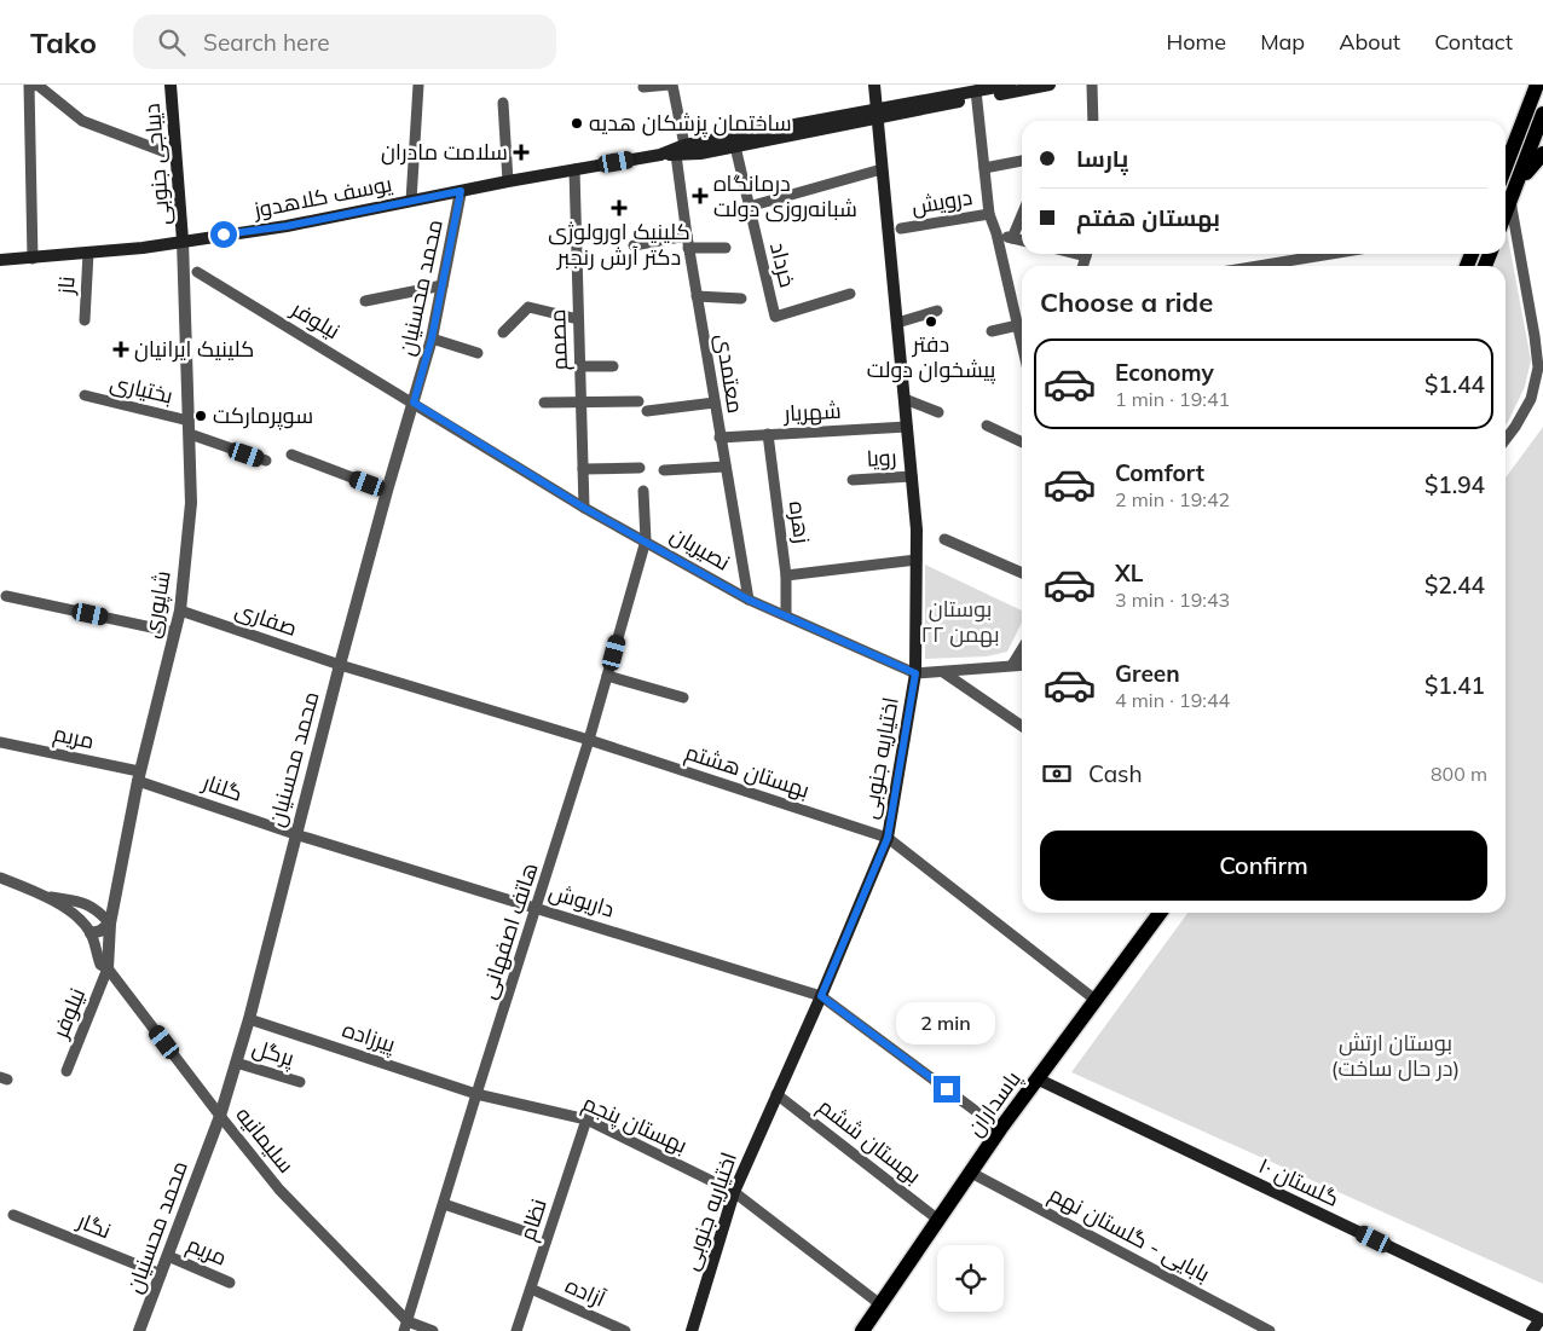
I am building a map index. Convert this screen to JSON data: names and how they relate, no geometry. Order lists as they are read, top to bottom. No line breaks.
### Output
{"streets":{"main road":["دیباجی جنوبی","یوسف کلاهدوز","اختیاریه جنوبی","پاسداران","گلستان ۱۰"],"street":["درویش","خرداد","ناز","محمد محسنیان","نیلوفر","مصمم","معتمدی","بختیاری","شهریار","رویا","زهره","نصیریان","شاپوری","صفاری","مریم","بهستان هشتم","گلنار","داریوش","هاتف اصفهانی","پیرزاده","پرگل","بهستان پنجم","سلیمانیه","بهستان ششم","نظام","نگار","بابایی - گلستان نهم","آزاده"]},"crossings":[["دیباجی جنوبی","یوسف کلاهدوز"],["دیباجی جنوبی","شاپوری"],["یوسف کلاهدوز","ناز"],["یوسف کلاهدوز","محمد محسنیان"],["یوسف کلاهدوز","مصمم"],["یوسف کلاهدوز","معتمدی"],["یوسف کلاهدوز","شاپوری"],["محمد محسنیان","نیلوفر"],["محمد محسنیان","نصیریان"],["محمد محسنیان","صفاری"],["محمد محسنیان","مریم"],["محمد محسنیان","بهستان هشتم"],["محمد محسنیان","گلنار"],["محمد محسنیان","داریوش"],["محمد محسنیان","پیرزاده"],["محمد محسنیان","پرگل"],["محمد محسنیان","سلیمانیه"],["محمد محسنیان","نگار"],["نیلوفر","نصیریان"],["نیلوفر","شاپوری"],["نیلوفر","سلیمانیه"],["مصمم","نصیریان"],["معتمدی","شهریار"],["معتمدی","نصیریان"],["بختیاری","شاپوری"],["شهریار","زهره"],["شهریار","اختیاریه جنوبی"],["رویا","اختیاریه جنوبی"],["زهره","نصیریان"],["نصیریان","اختیاریه جنوبی"],["نصیریان","هاتف اصفهانی"],["شاپوری","صفاری"],["شاپوری","مریم"],["شاپوری","گلنار"],["شاپوری","سلیمانیه"],["صفاری","بهستان هشتم"],["مریم","گلنار"],["اختیاریه جنوبی","بهستان هشتم"],["اختیاریه جنوبی","داریوش"],["اختیاریه جنوبی","بهستان پنجم"],["اختیاریه جنوبی","بهستان ششم"],["بهستان هشتم","هاتف اصفهانی"],["بهستان هشتم","پاسداران"],["گلنار","داریوش"],["داریوش","هاتف اصفهانی"],["داریوش","پاسداران"],["هاتف اصفهانی","پیرزاده"],["هاتف اصفهانی","بهستان پنجم"],["هاتف اصفهانی","سلیمانیه"],["پیرزاده","بهستان پنجم"],["پاسداران","بهستان پنجم"],["پاسداران","بهستان ششم"],["پاسداران","گلستان ۱۰"],["پاسداران","بابایی - گلستان نهم"],["بهستان پنجم","نظام"],["نظام","آزاده"]],"parks":["بوستان ۲۲ بهمن","بوستان ارتش (در حال ساخت)"],"places":{"other":["ساختمان پزشکان هدیه","دفتر پیشخوان دولت","سوپرمارکت"],"health":["سلامت مادران","درمانگاه شبانه‌روزی دولت","کلینیک اورولوژی دکتر آرش رنجبر","کلینیک ایرانیان"]},"page":{"header":"Tako","search":"Search here","nav":["Home","Map","About","Contact"],"banner":["پارسا","بهستان هفتم"],"heading":"Choose a ride","list":[{"name":"Economy","note":"1 min · 19:41","value":"$1.44"},{"name":"Comfort","note":"2 min · 19:42","value":"$1.94"},{"name":"XL","note":"3 min · 19:43","value":"$2.44"},{"name":"Green","note":"4 min · 19:44","value":"$1.41"}],"pay":["Cash","800 m"],"buttons":"Confirm","bubble":"2 min"}}
